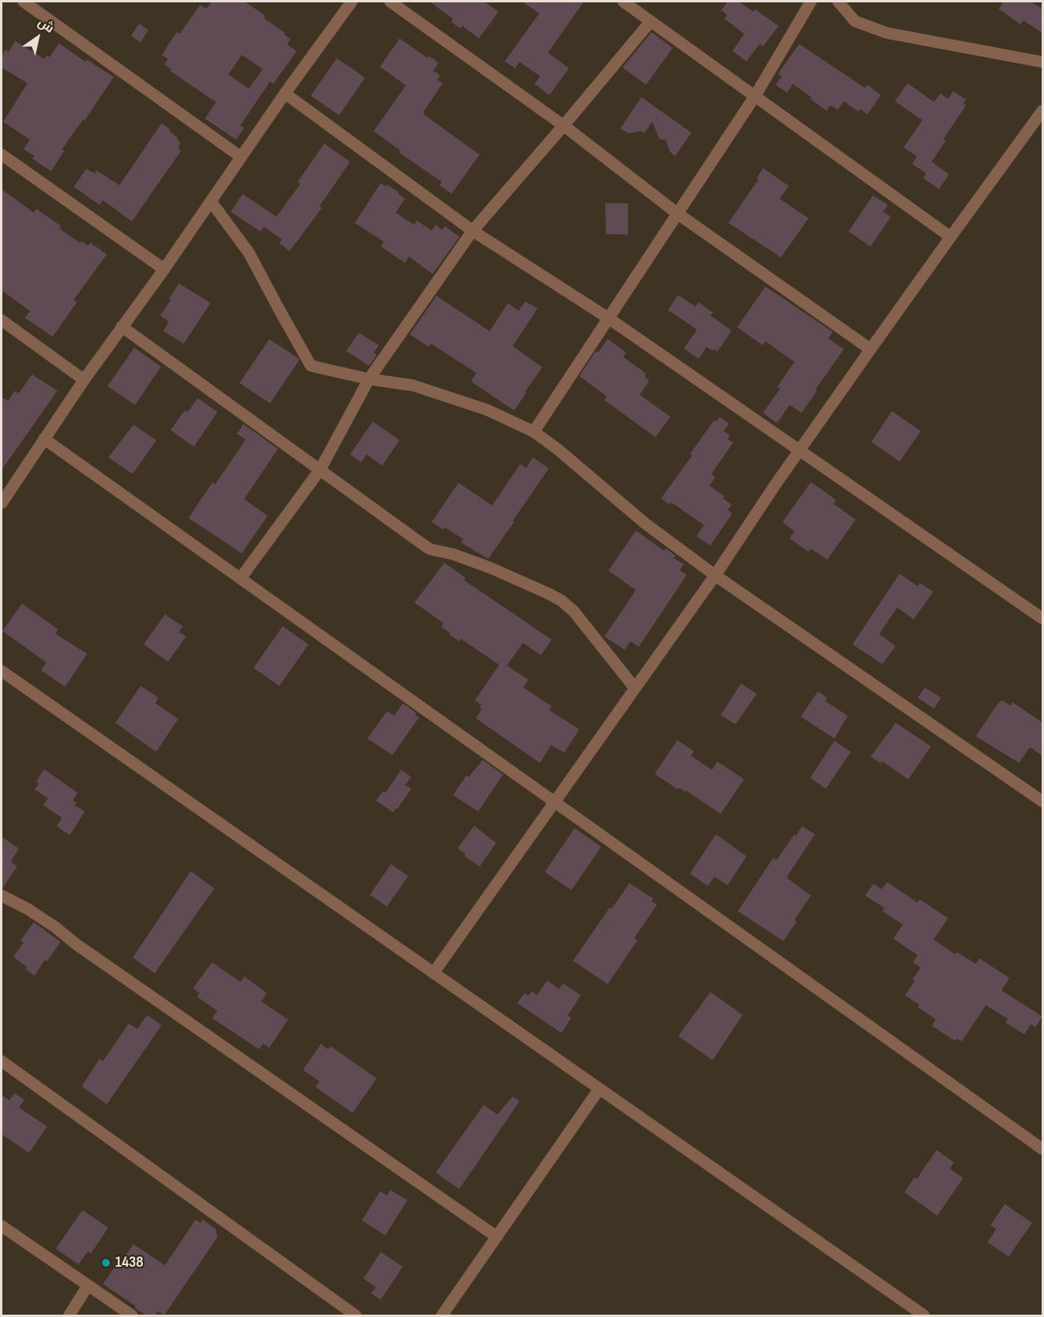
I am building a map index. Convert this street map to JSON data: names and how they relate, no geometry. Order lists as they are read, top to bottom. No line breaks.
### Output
{"places":["1438"],"north":"top right"}
